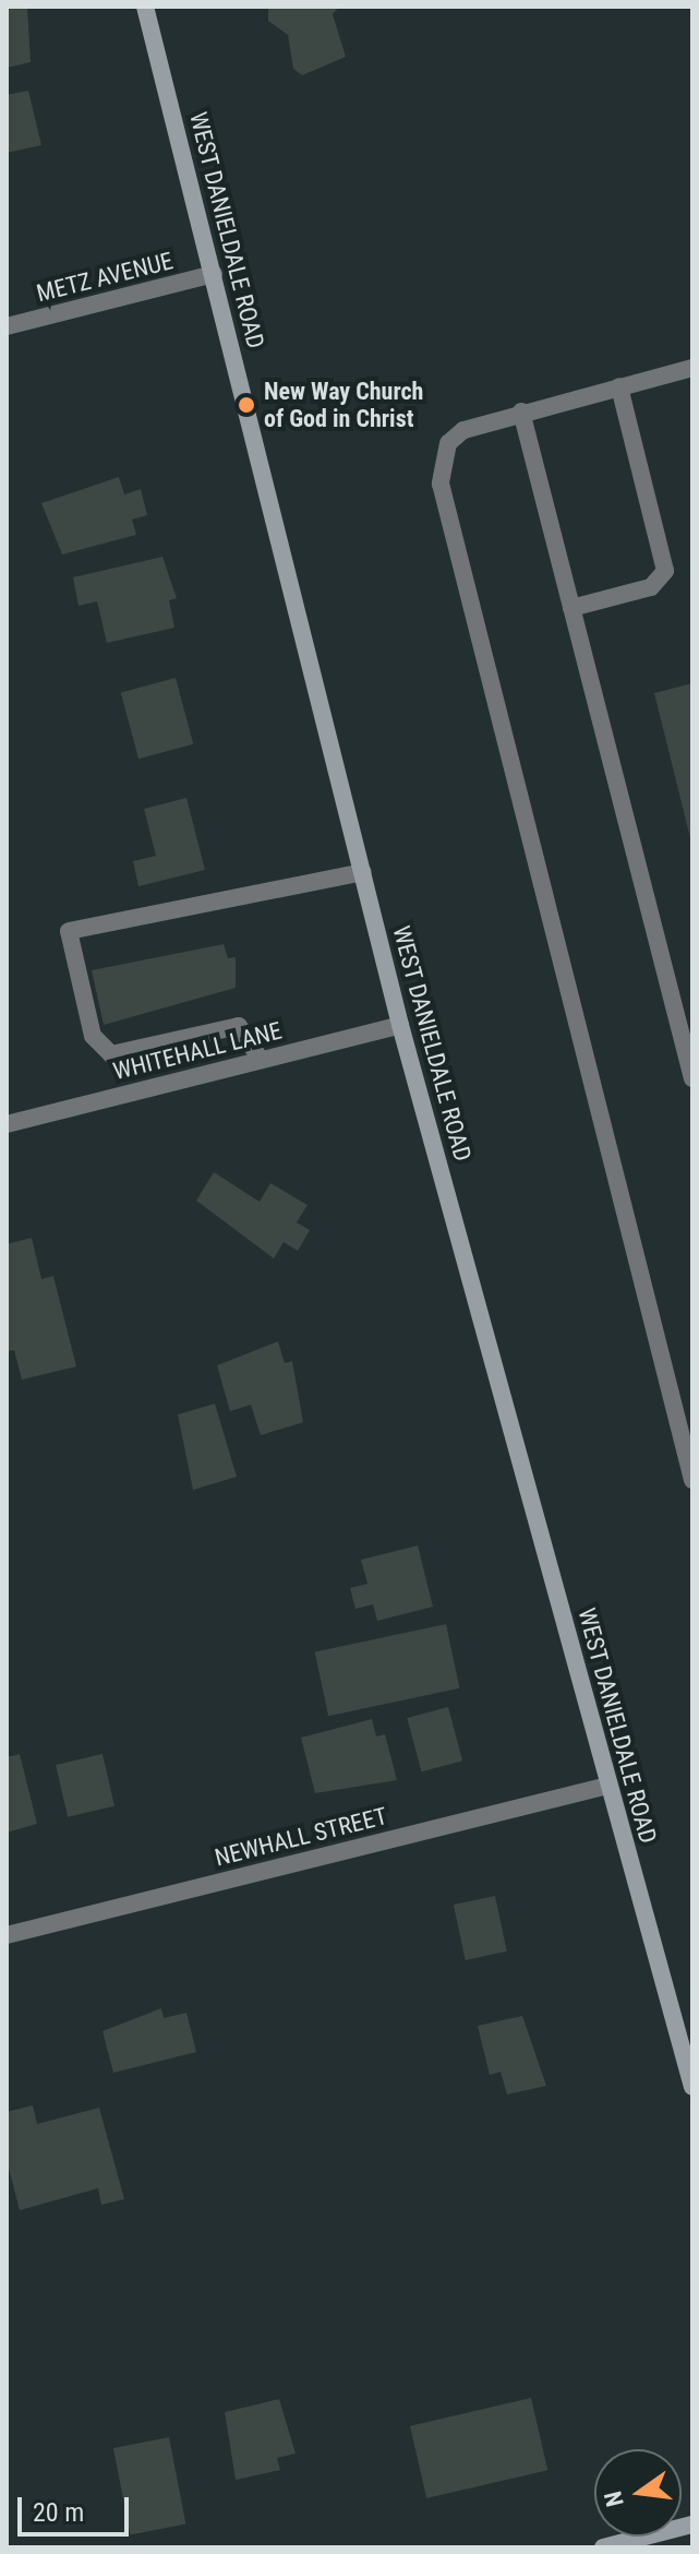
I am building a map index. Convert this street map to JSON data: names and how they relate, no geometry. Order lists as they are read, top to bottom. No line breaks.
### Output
{"streets":{"street":["WEST DANIELDALE ROAD","METZ AVENUE","WHITEHALL LANE","NEWHALL STREET"]},"crossings":[["WEST DANIELDALE ROAD","METZ AVENUE"],["WEST DANIELDALE ROAD","WHITEHALL LANE"],["WEST DANIELDALE ROAD","NEWHALL STREET"]],"places":["New Way Church of God in Christ"],"scale_bar":"20 m","north":"left"}
